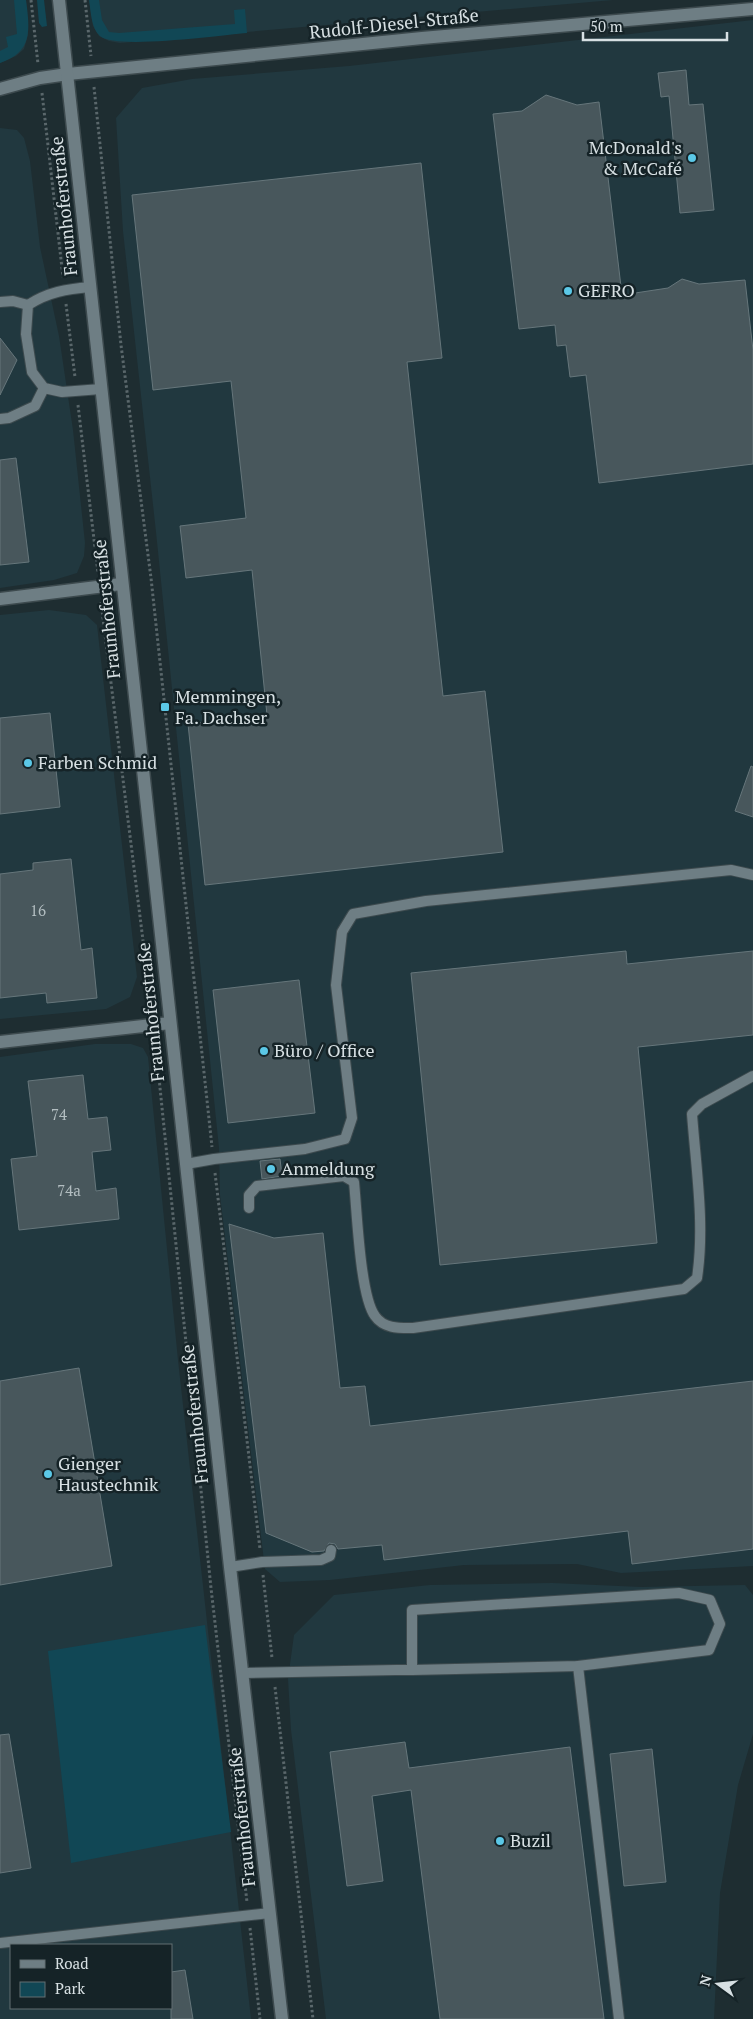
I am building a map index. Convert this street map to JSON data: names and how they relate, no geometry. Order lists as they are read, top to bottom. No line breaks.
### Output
{"streets":{"street":["Rudolf-Diesel-Straße","Fraunhoferstraße"]},"crossings":[["Rudolf-Diesel-Straße","Fraunhoferstraße"]],"places":{"other":["McDonald's & McCafé","GEFRO","Farben Schmid","Büro / Office","Anmeldung","Gienger Haustechnik","Buzil"],"transit":["Memmingen, Fa. Dachser"]},"house_numbers":["16","74","74a"],"legend":["Road","Park"],"scale_bar":"50 m","north":"left"}
